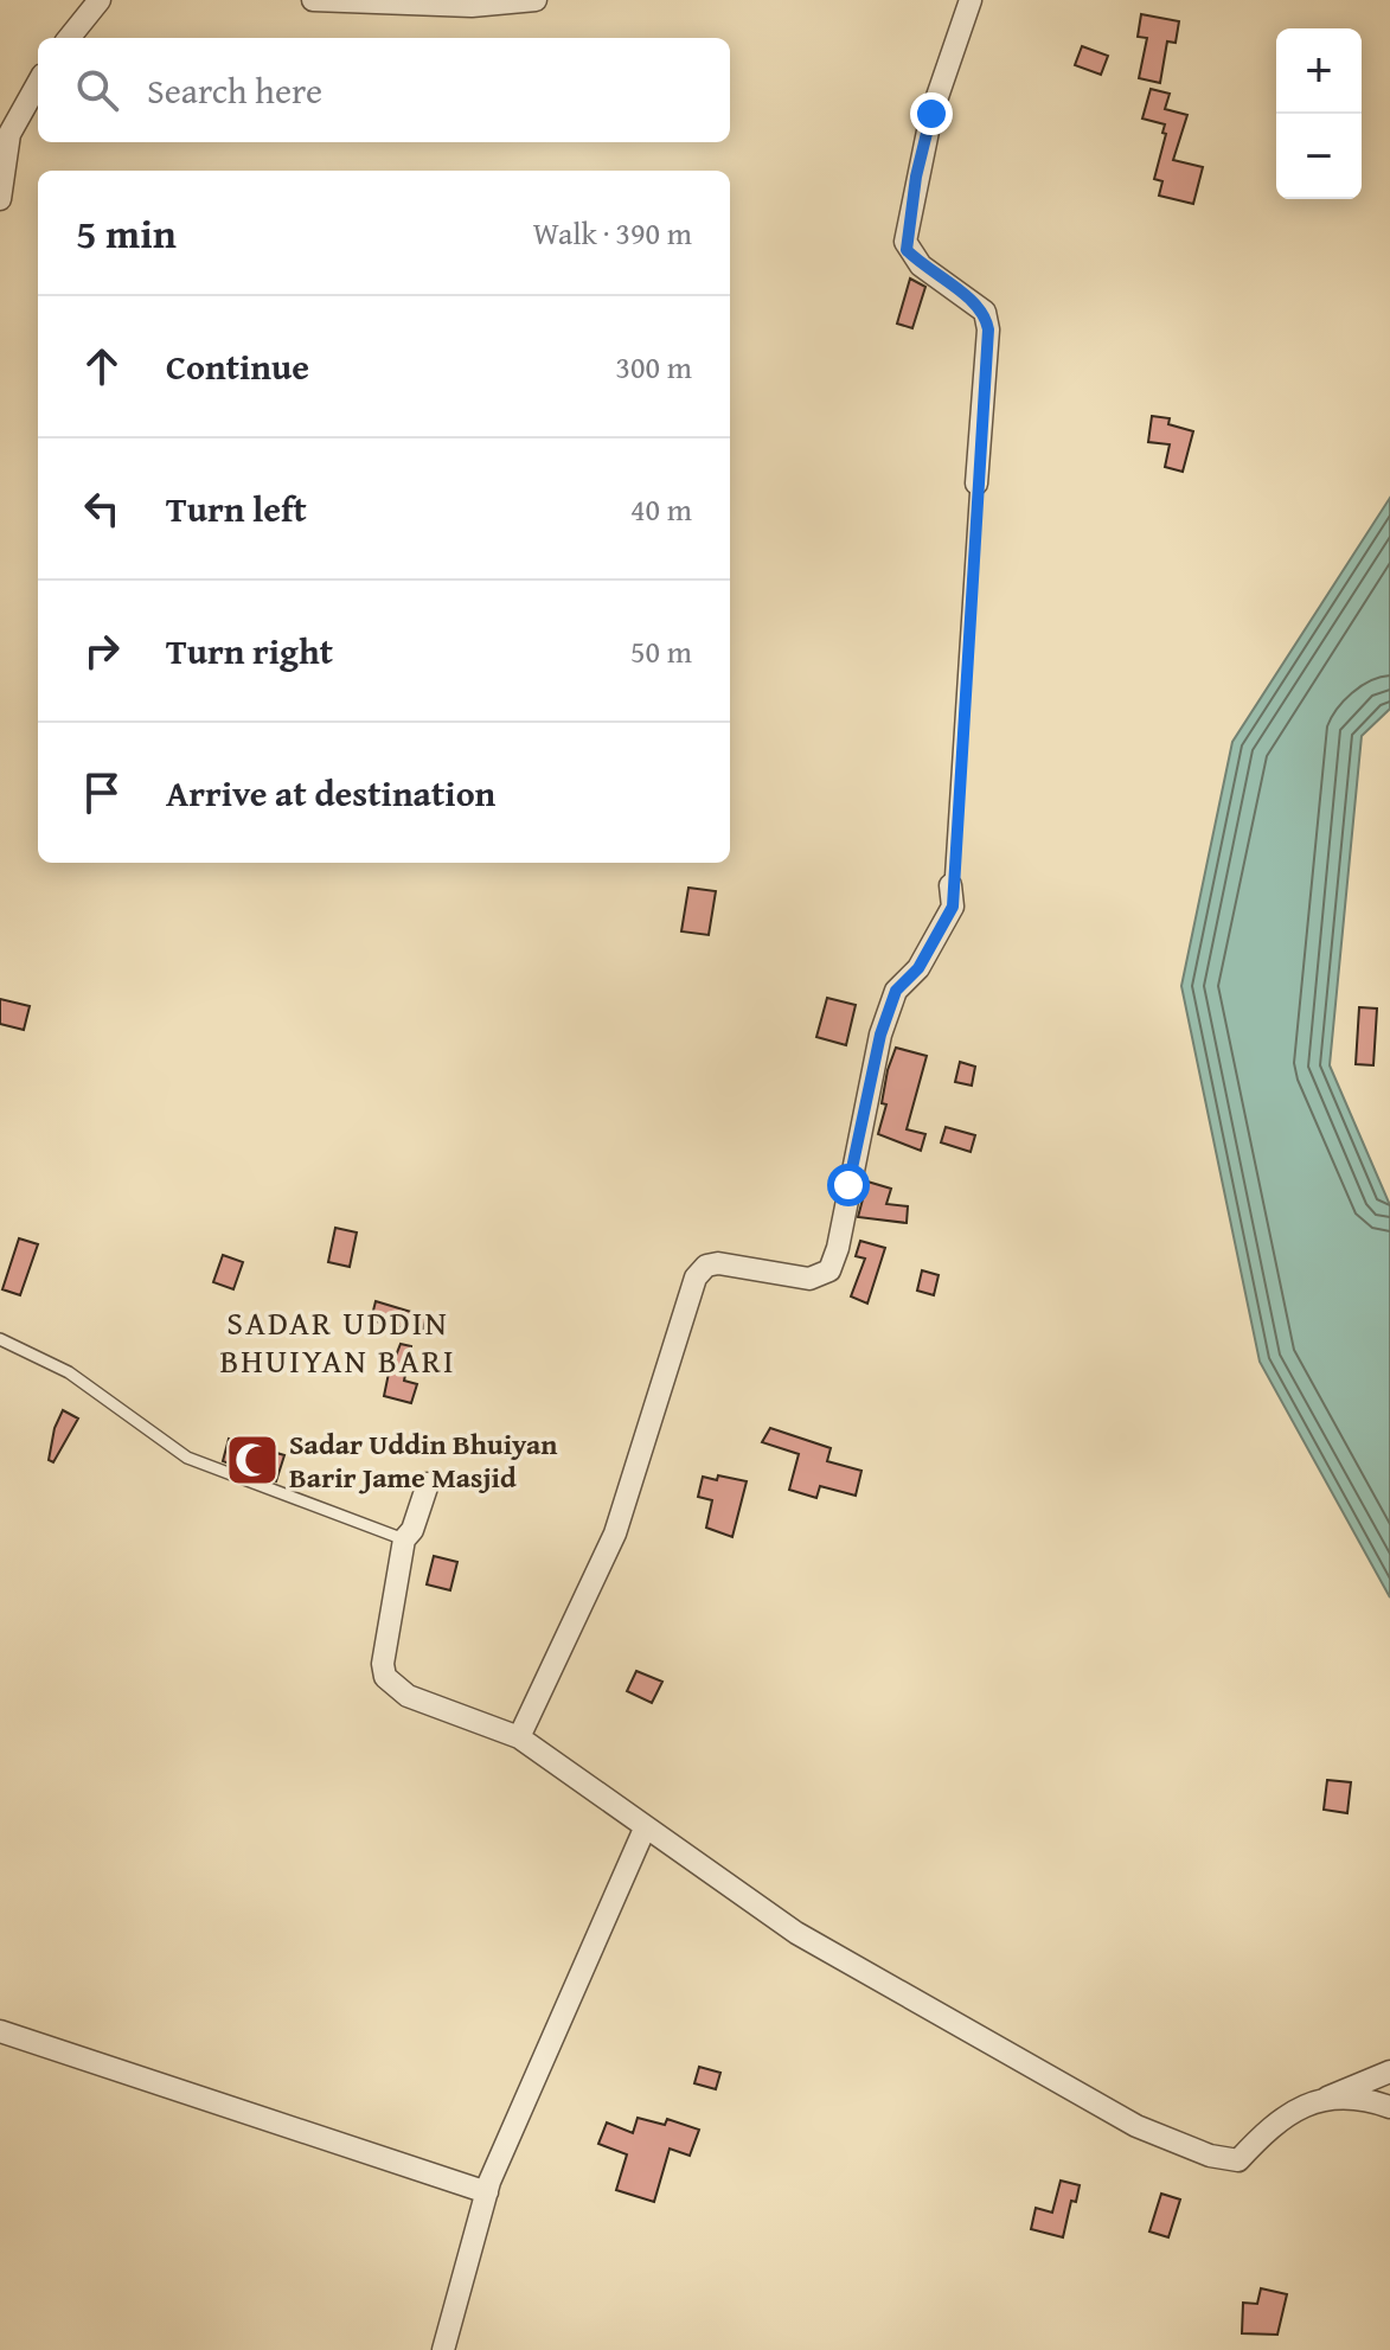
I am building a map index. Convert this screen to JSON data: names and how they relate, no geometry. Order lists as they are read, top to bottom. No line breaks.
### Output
{"districts":["SADAR UDDIN BHUIYAN BARI"],"places":{"mosque":["Sadar Uddin Bhuiyan Barir Jame Masjid"]},"page":{"map_buttons":["+","−"],"search":"Search here","heading":["5 min","Walk · 390 m"],"list":[["Continue","300 m"],["Turn left","40 m"],["Turn right","50 m"],"Arrive at destination"]}}
